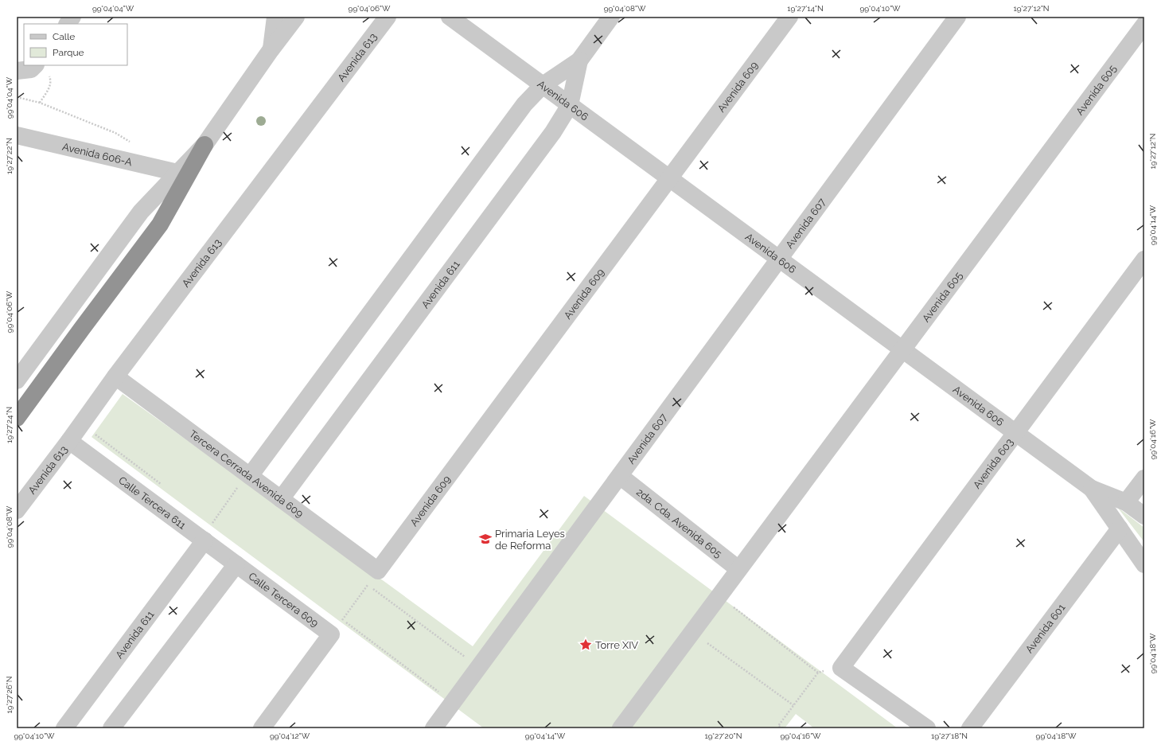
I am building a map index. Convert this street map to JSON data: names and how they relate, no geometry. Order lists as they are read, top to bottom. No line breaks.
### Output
{"streets":{"street":["Avenida 613","Avenida 609","Avenida 605","Avenida 606","Avenida 606-A","Avenida 607","Avenida 611","Avenida 603","Tercera Cerrada Avenida 609","Calle Tercera 611","2da. Cda. Avenida 605","Calle Tercera 609","Avenida 601"]},"crossings":[["Avenida 613","Tercera Cerrada Avenida 609"],["Avenida 613","Calle Tercera 611"],["Avenida 609","Avenida 606"],["Avenida 609","Tercera Cerrada Avenida 609"],["Avenida 605","Avenida 606"],["Avenida 605","2da. Cda. Avenida 605"],["Avenida 606","Avenida 607"],["Avenida 606","Avenida 611"],["Avenida 606","Avenida 603"],["Avenida 606","Avenida 601"],["Avenida 607","2da. Cda. Avenida 605"],["Avenida 611","Tercera Cerrada Avenida 609"],["Avenida 611","Calle Tercera 611"],["Calle Tercera 611","Calle Tercera 609"]],"places":{"school or university":["Primaria Leyes de Reforma"],"place":["Torre XIV"]},"legend":["Calle","Parque"],"coordinates":["99°04'04\"W","99°04'06\"W","99°04'08\"W","19°27'14\"N","99°04'10\"W","19°27'12\"N","19°27'22\"N","99°04'14\"W","19°27'24\"N","99°04'16\"W","99°04'18\"W","19°27'26\"N","99°04'12\"W","19°27'20\"N","19°27'18\"N"]}
